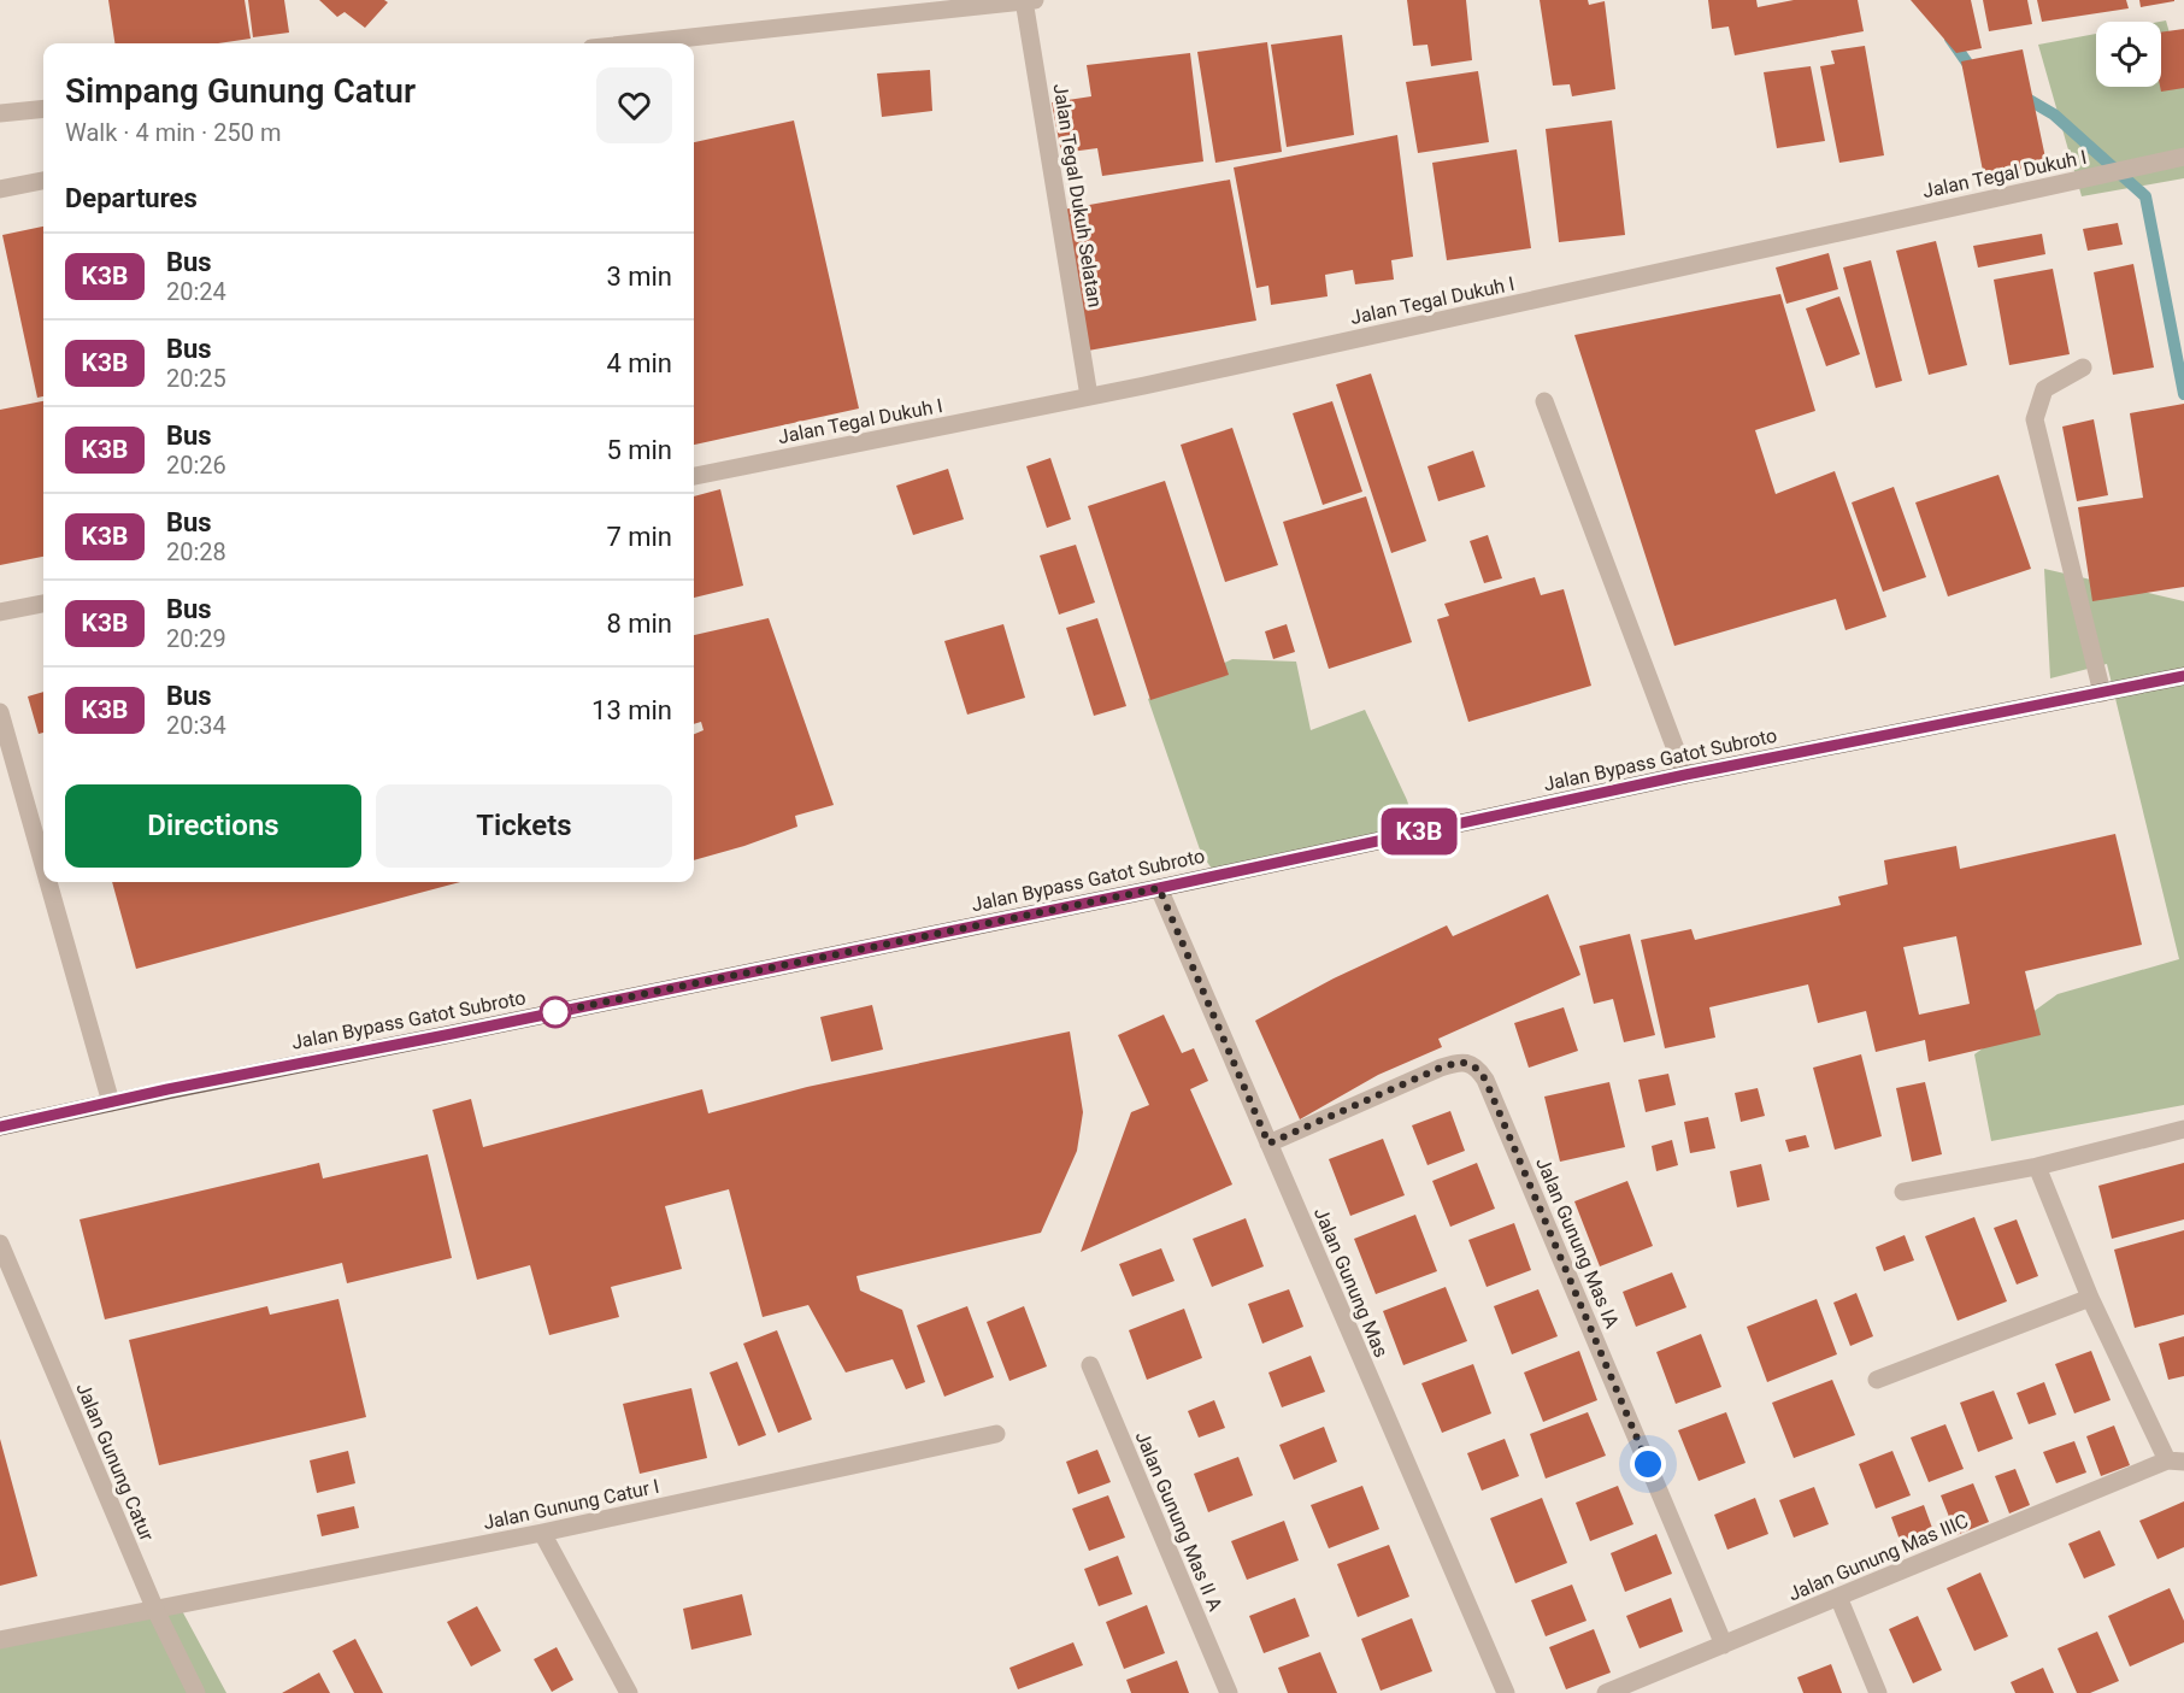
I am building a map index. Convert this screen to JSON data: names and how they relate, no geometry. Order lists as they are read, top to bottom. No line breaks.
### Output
{"streets":{"main road":["Jalan Bypass Gatot Subroto"],"street":["Jalan Tegal Dukuh I","Jalan Tegal Dukuh Selatan","Jalan Gunung Mas IA","Jalan Gunung Mas","Jalan Gunung Catur","Jalan Gunung Catur I","Jalan Gunung Mas II A","Jalan Gunung Mas IIIC"]},"crossings":[["Jalan Tegal Dukuh I","Jalan Tegal Dukuh Selatan"],["Jalan Bypass Gatot Subroto","Jalan Gunung Mas"],["Jalan Gunung Mas IA","Jalan Gunung Mas"],["Jalan Gunung Mas IA","Jalan Gunung Mas IIIC"],["Jalan Gunung Catur","Jalan Gunung Catur I"]],"lines":["bus line K3B"],"page":{"on_map":"K3B","heading":[["Simpang Gunung Catur","Walk · 4 min · 250 m"],"Departures"],"list":[{"mark":"K3B","name":"Bus","note":"20:24","value":"3 min"},{"mark":"K3B","name":"Bus","note":"20:25","value":"4 min"},{"mark":"K3B","name":"Bus","note":"20:26","value":"5 min"},{"mark":"K3B","name":"Bus","note":"20:28","value":"7 min"},{"mark":"K3B","name":"Bus","note":"20:29","value":"8 min"},{"mark":"K3B","name":"Bus","note":"20:34","value":"13 min"}],"buttons":["Directions","Tickets"]}}
